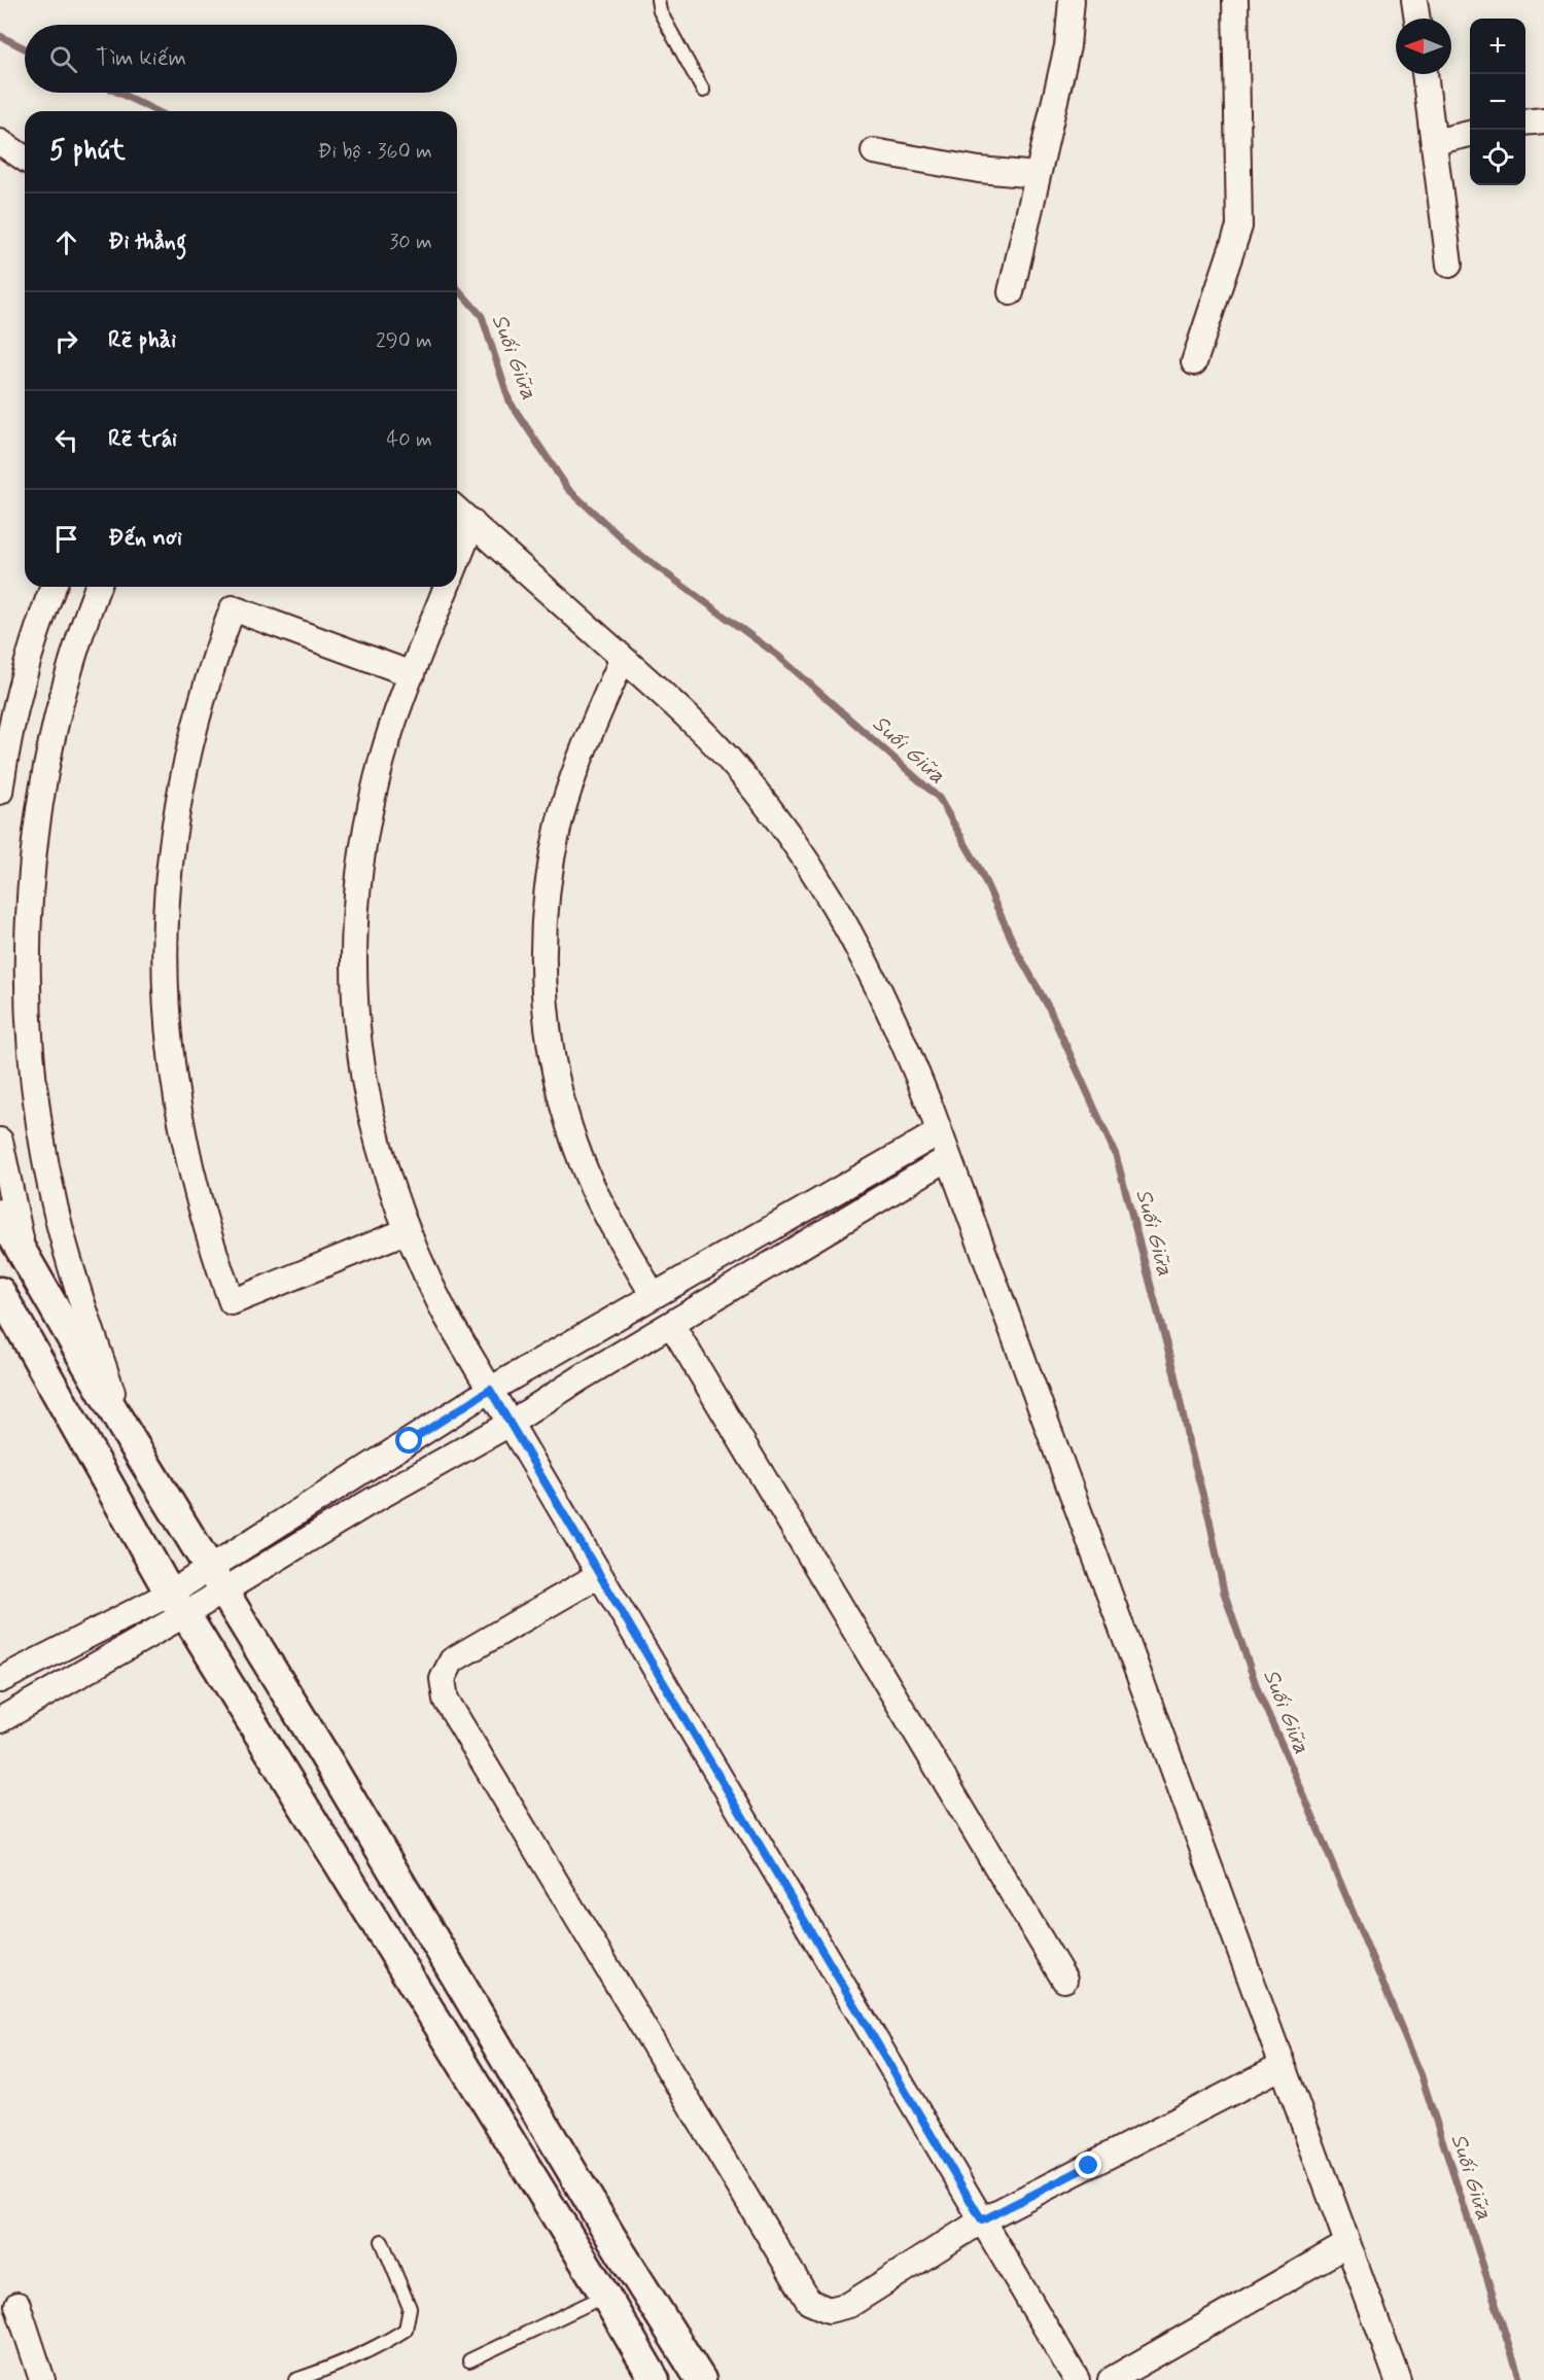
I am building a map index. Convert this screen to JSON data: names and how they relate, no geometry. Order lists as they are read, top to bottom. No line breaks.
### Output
{"water":["Suối Giữa"],"north":"left","page":{"map_buttons":["+","−"],"search":"Tìm kiếm","heading":["5 phút","Đi bộ · 360 m"],"list":[["Đi thẳng","30 m"],["Rẽ phải","290 m"],["Rẽ trái","40 m"],"Đến nơi"]}}
